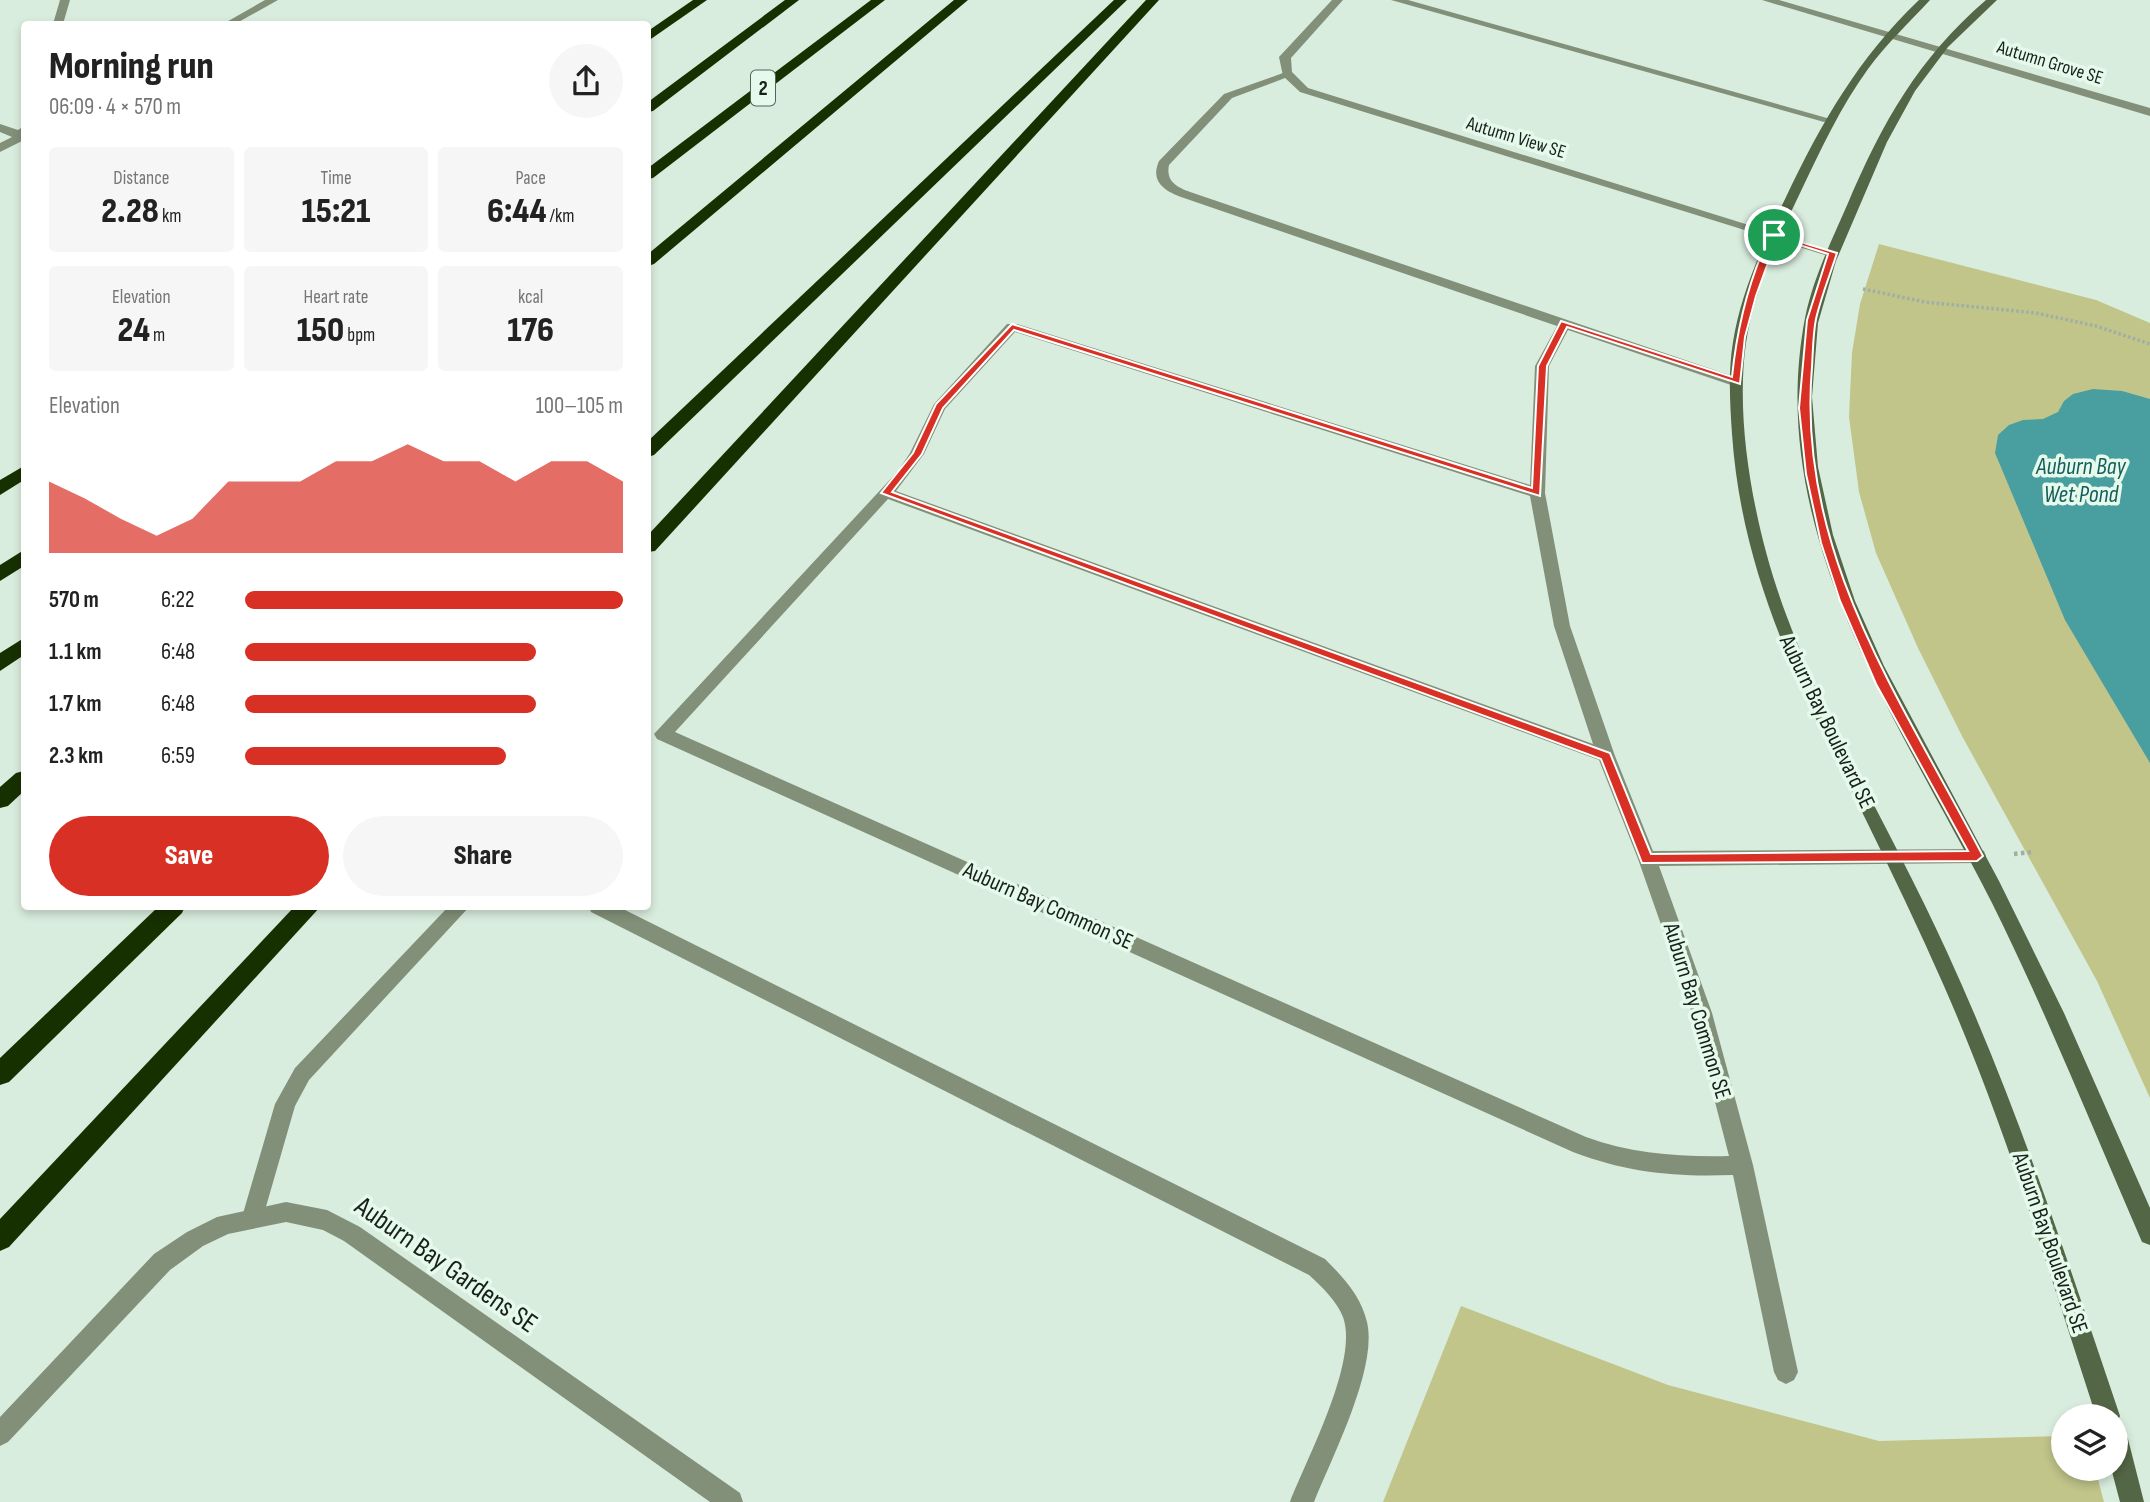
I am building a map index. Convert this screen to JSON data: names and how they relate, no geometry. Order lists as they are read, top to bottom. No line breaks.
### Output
{"streets":{"highway":["2"],"street":["Autumn Grove SE","Autumn View SE","Auburn Bay Boulevard SE","Auburn Bay Common SE","Auburn Bay Gardens SE"]},"crossings":[["Autumn Grove SE","Auburn Bay Boulevard SE"],["Autumn View SE","Auburn Bay Boulevard SE"]],"water":["Auburn Bay Wet Pond"],"page":{"heading":["Morning run","06:09 · 4 × 570 m"],"stats":[["Distance","2.28 km"],["Time","15:21"],["Pace","6:44 /km"],["Elevation","24 m"],["Heart rate","150 bpm"],["kcal","176"]],"chart":["Elevation","100–105 m"],"list":[{"name":"570 m","note":"6:22"},{"name":"1.1 km","note":"6:48"},{"name":"1.7 km","note":"6:48"},{"name":"2.3 km","note":"6:59"}],"buttons":["Save","Share"]}}
